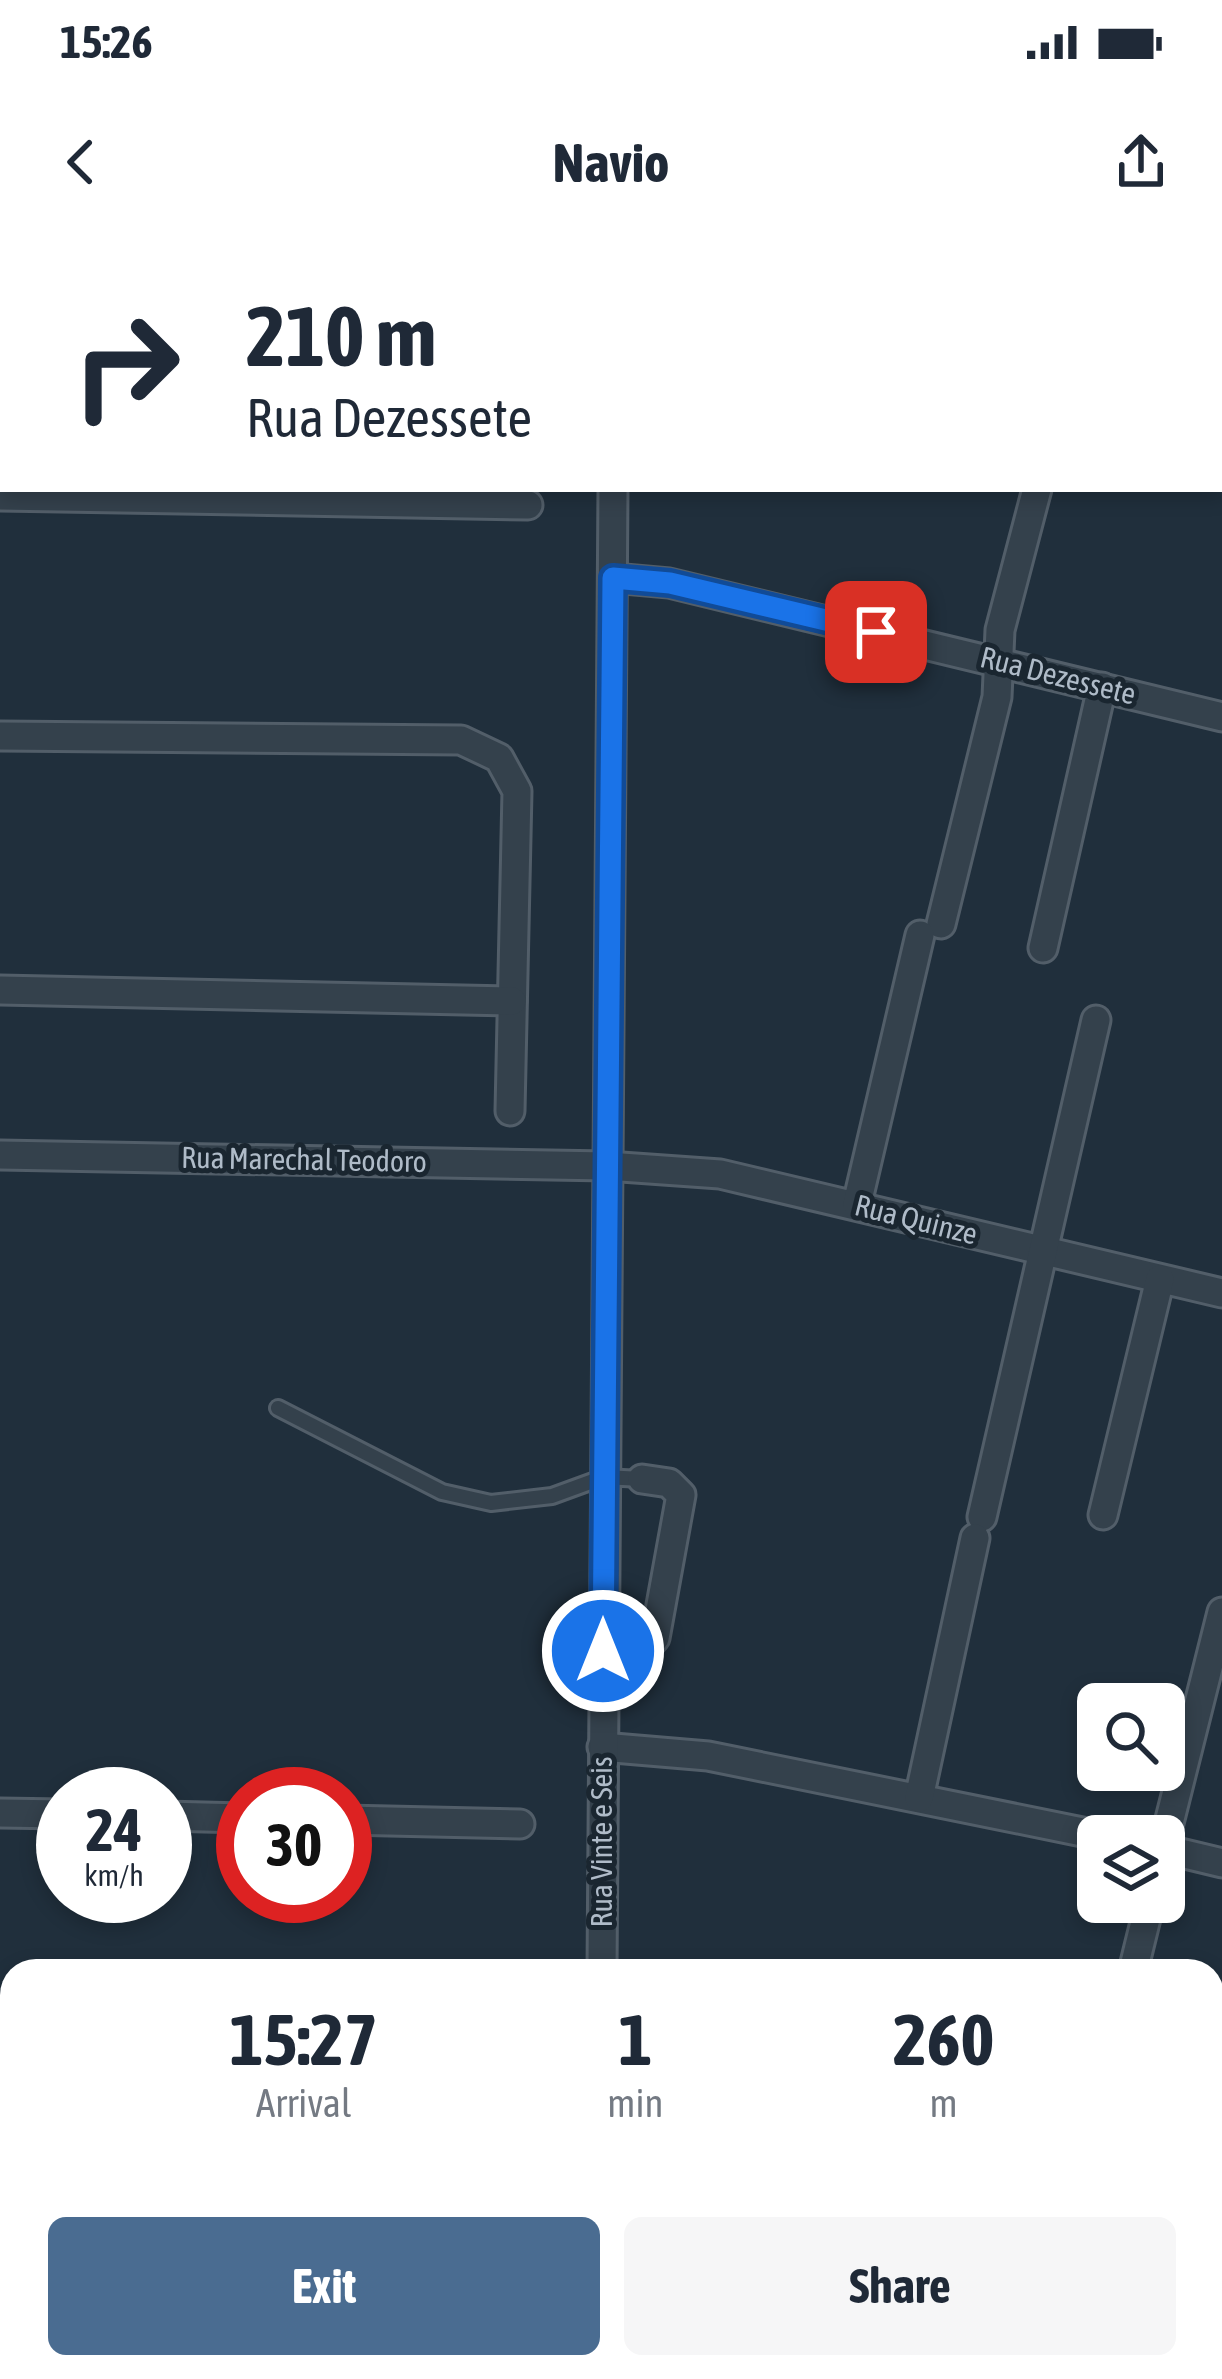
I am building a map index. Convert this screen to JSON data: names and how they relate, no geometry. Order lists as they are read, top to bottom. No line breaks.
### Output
{"streets":{"street":["Rua Dezessete","Rua Marechal Teodoro","Rua Quinze","Rua Vinte e Seis"]},"crossings":[["Rua Dezessete","Rua Vinte e Seis"],["Rua Marechal Teodoro","Rua Quinze"],["Rua Marechal Teodoro","Rua Vinte e Seis"],["Rua Quinze","Rua Vinte e Seis"]],"page":{"status":"15:26","header":"Navio","turn":["210 m","Rua Dezessete"],"speed":"24 km/h","limit":"30","eta":["15:27","Arrival","1","min","260","m"],"buttons":["Exit","Share"]}}
